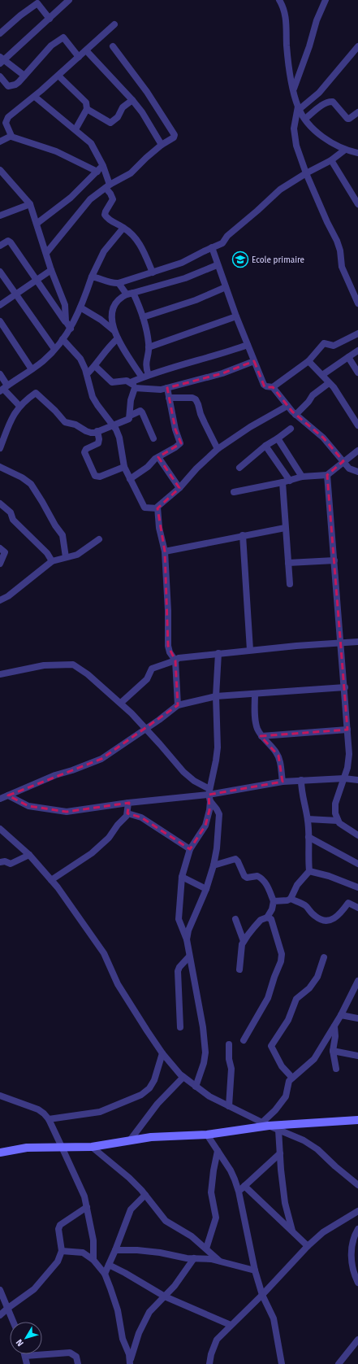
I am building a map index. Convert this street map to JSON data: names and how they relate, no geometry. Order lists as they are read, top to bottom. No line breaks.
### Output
{"places":{"school or university":["Ecole primaire"]},"north":"bottom left"}
